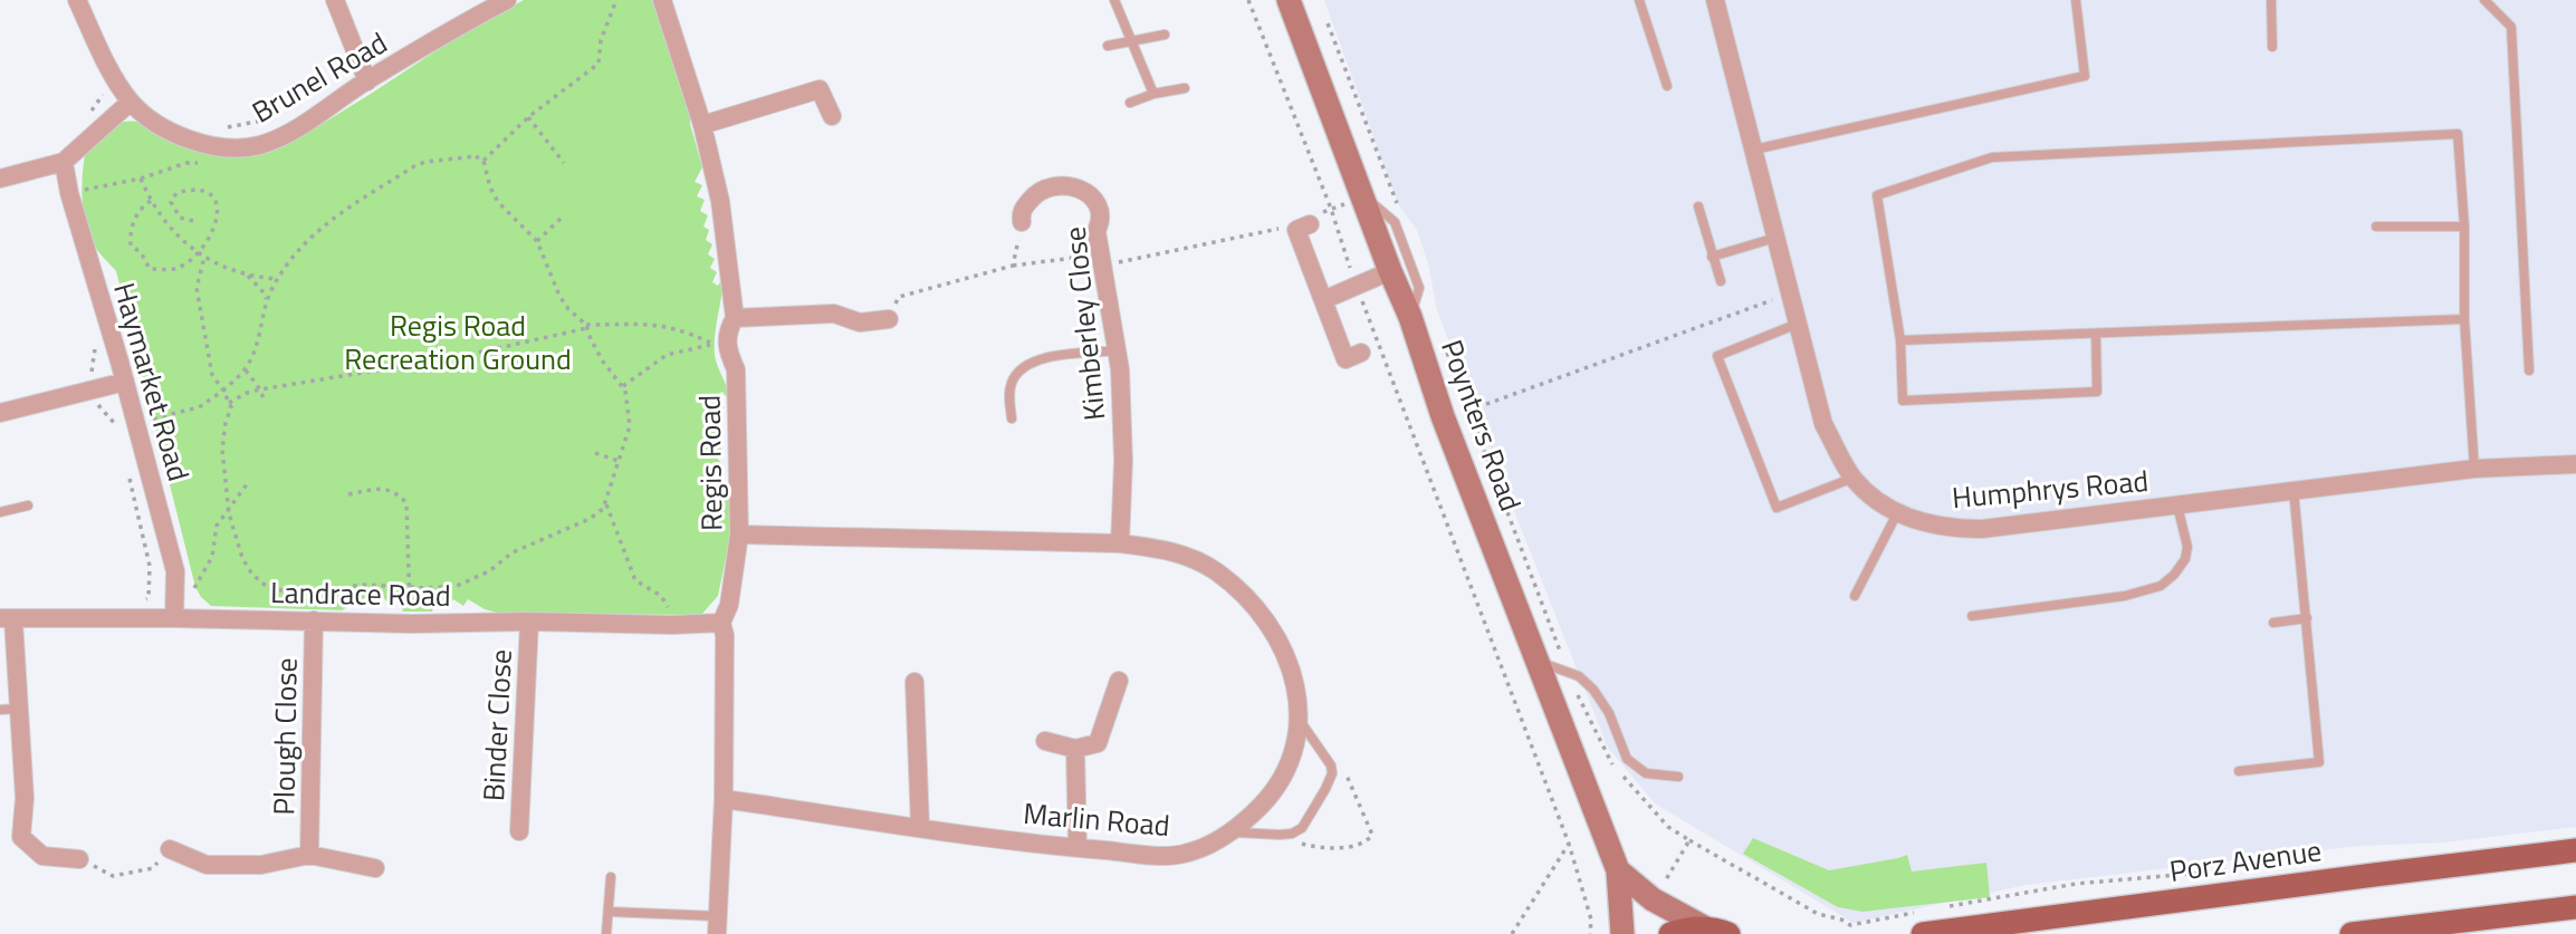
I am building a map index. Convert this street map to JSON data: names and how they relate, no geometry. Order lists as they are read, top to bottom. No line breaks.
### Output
{"streets":{"main road":["Porz Avenue"],"street":["Brunel Road","Kimberley Close","Haymarket Road","Poynters Road","Regis Road","Humphrys Road","Landrace Road","Binder Close","Plough Close","Marlin Road"]},"crossings":[["Kimberley Close","Marlin Road"],["Haymarket Road","Landrace Road"],["Regis Road","Landrace Road"],["Regis Road","Marlin Road"],["Landrace Road","Binder Close"],["Landrace Road","Plough Close"]],"parks":["Regis Road Recreation Ground"]}
